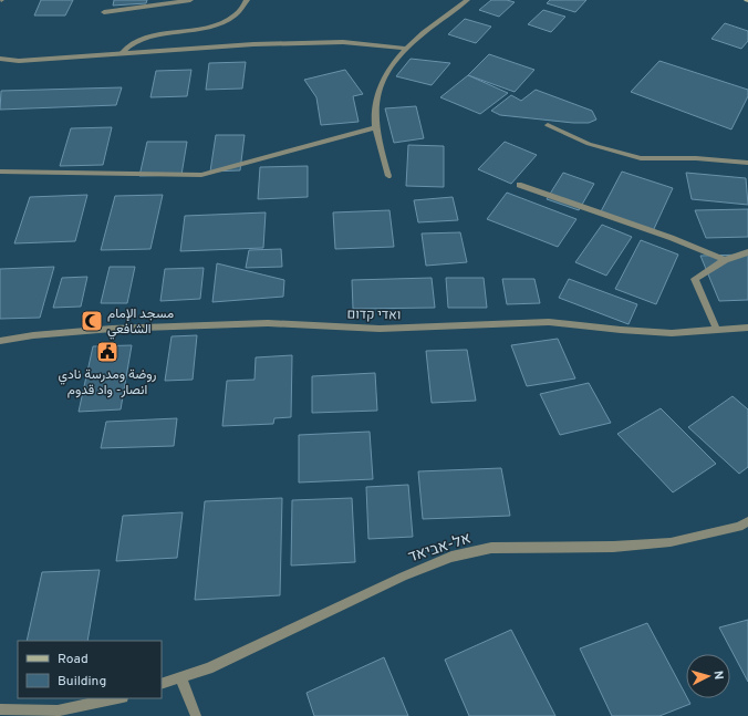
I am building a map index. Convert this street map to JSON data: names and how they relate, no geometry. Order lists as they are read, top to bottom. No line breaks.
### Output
{"streets":{"street":["ואדי קדום","אל-אביאד"]},"places":{"mosque":["مسجد الإمام الشافعي"],"public building":["روضة ومدرسة نادي انصار- واد قدوم"]},"legend":["Road","Building"],"north":"right"}
